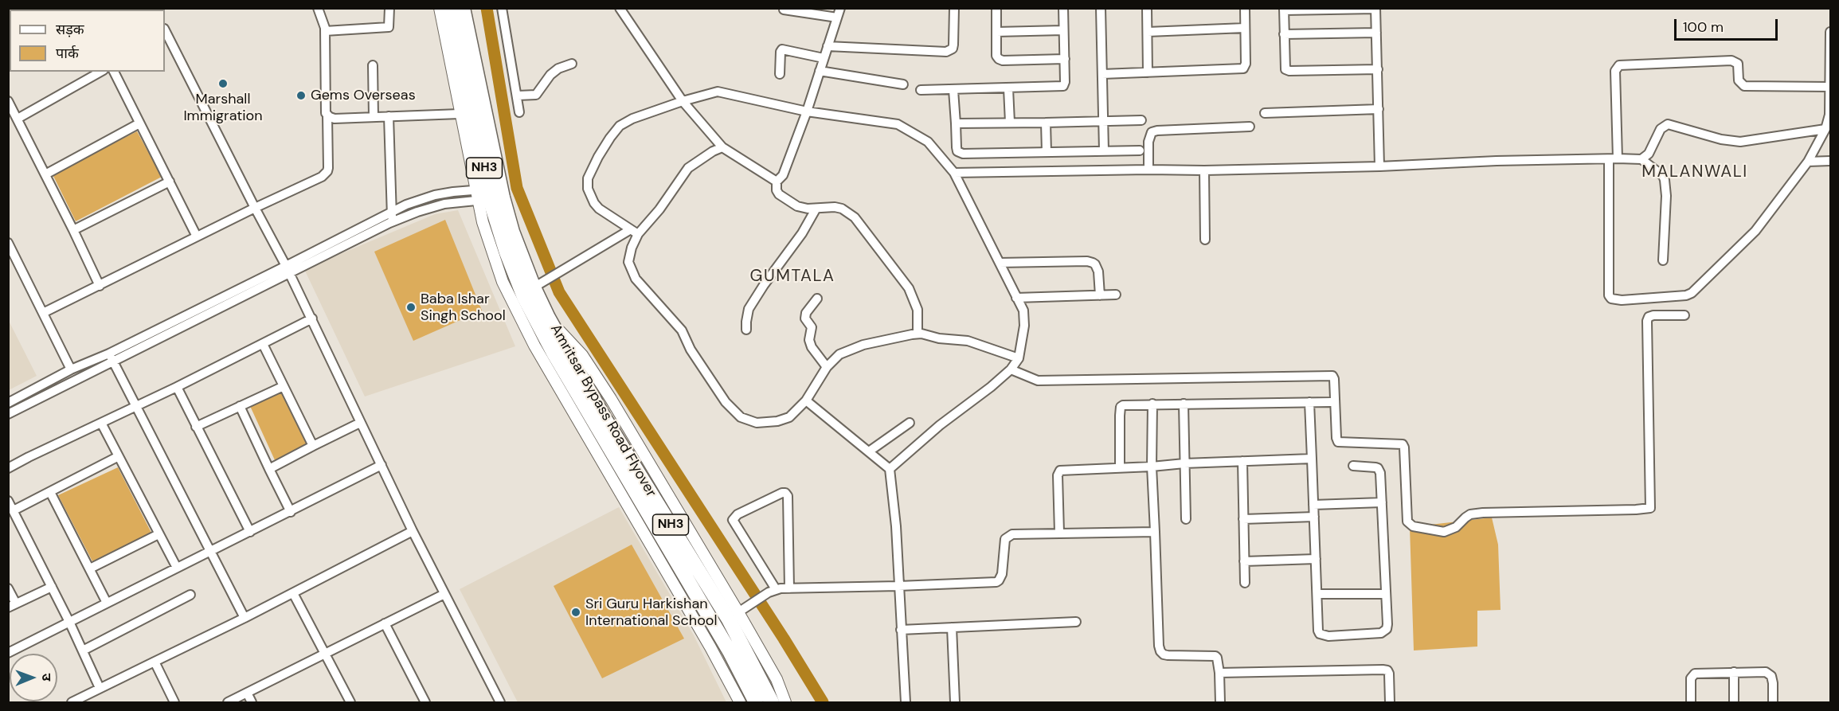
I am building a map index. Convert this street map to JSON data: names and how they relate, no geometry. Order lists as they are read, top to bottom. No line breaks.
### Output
{"streets":{"highway":["NH3","Amritsar Bypass Road Flyover"]},"crossings":[["NH3","Amritsar Bypass Road Flyover"]],"districts":["MALANWALI","GUMTALA"],"places":["Marshall Immigration","Gems Overseas","Baba Ishar Singh School","Sri Guru Harkishan International School"],"legend":["सड़क","पार्क"],"scale_bar":"100 m","north":"right"}
